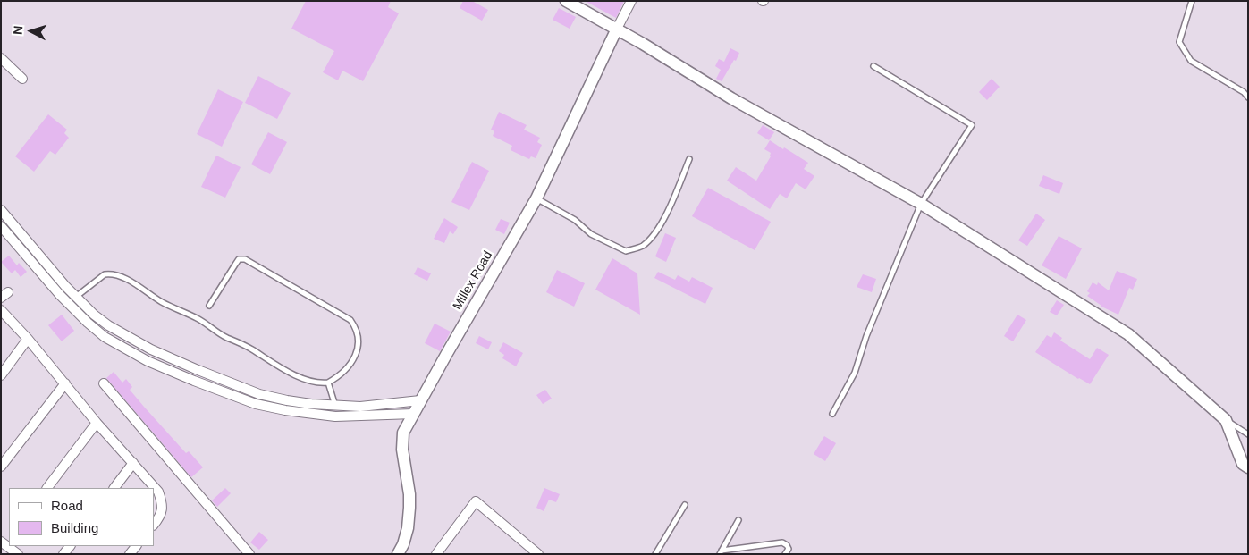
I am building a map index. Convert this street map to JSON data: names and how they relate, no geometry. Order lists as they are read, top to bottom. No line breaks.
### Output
{"streets":{"street":["Millex Road"]},"legend":["Road","Building"],"north":"left"}
